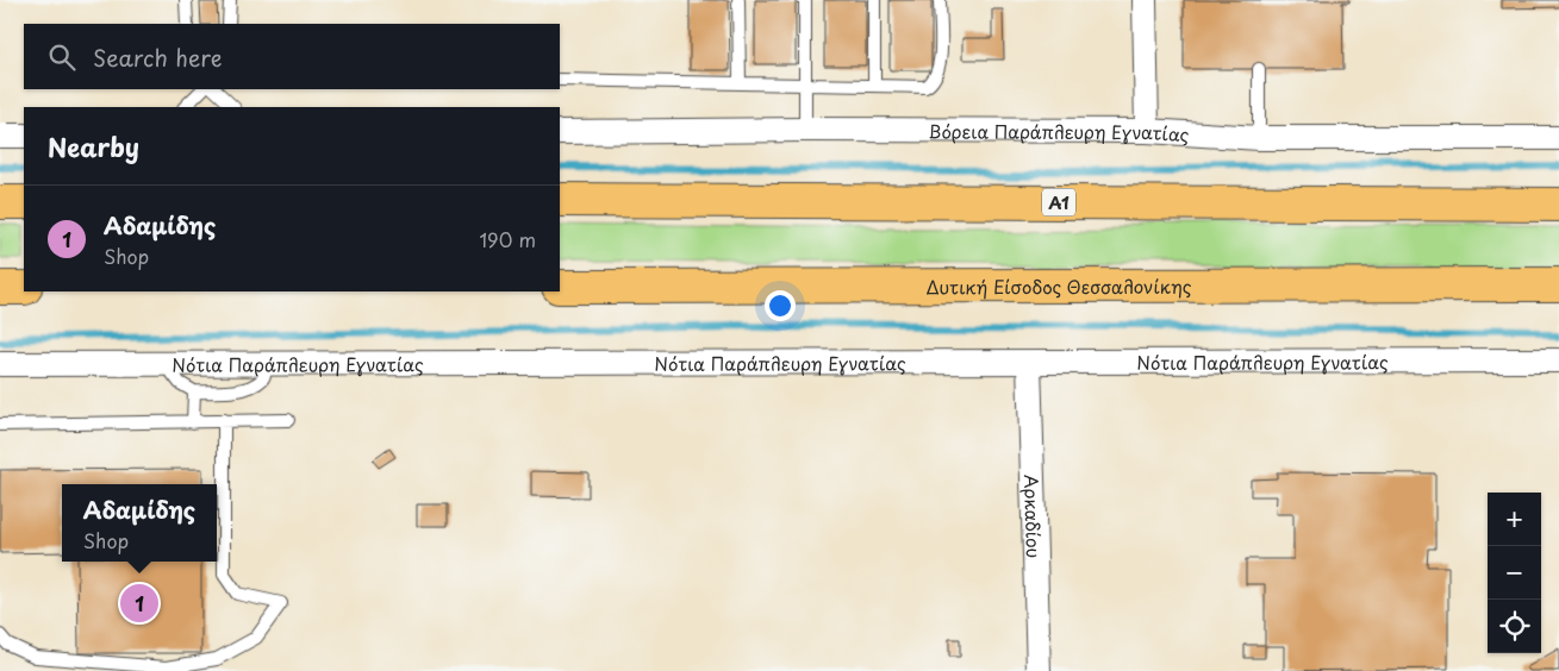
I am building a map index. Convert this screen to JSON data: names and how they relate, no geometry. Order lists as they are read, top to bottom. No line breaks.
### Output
{"streets":{"highway":["Α1","Δυτική Είσοδος Θεσσαλονίκης"],"street":["Βόρεια Παράπλευρη Εγνατίας","Νότια Παράπλευρη Εγνατίας","Αρκαδίου"]},"crossings":[["Νότια Παράπλευρη Εγνατίας","Αρκαδίου"]],"page":{"search":"Search here","heading":"Nearby","list":[{"mark":"1","name":"Αδαμίδης","note":"Shop","value":"190 m"}],"popup":["Αδαμίδης","Shop"],"map_buttons":["+","−"],"pins":"1"}}
